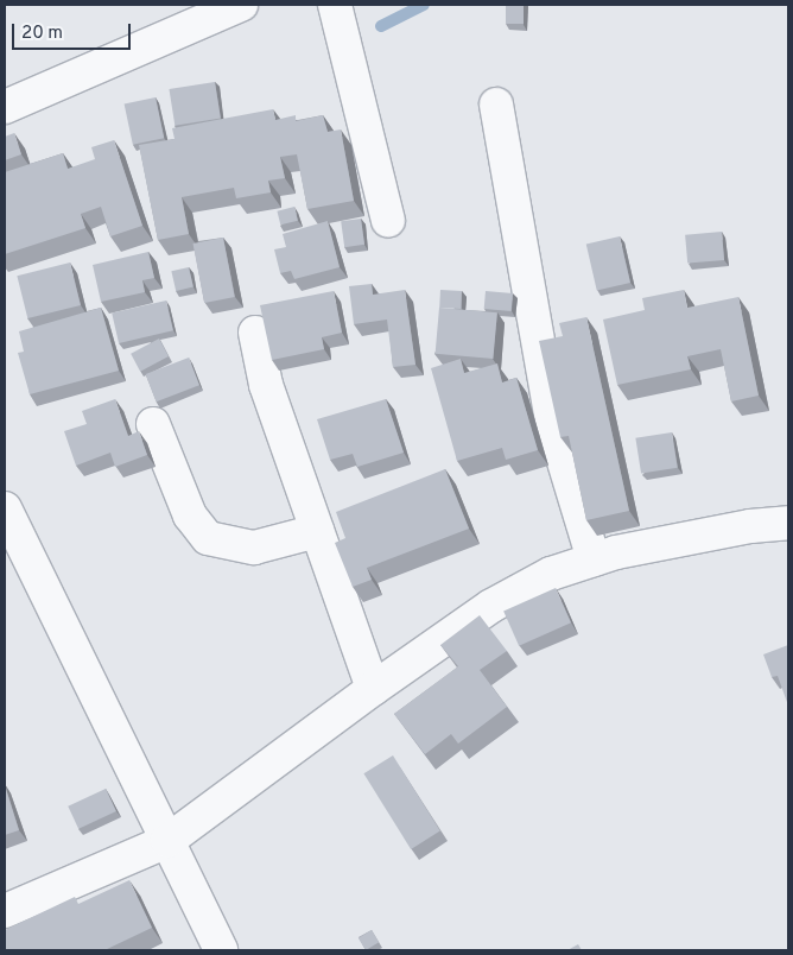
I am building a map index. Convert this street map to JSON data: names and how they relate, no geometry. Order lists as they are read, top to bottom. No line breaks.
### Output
{"scale_bar":"20 m"}
